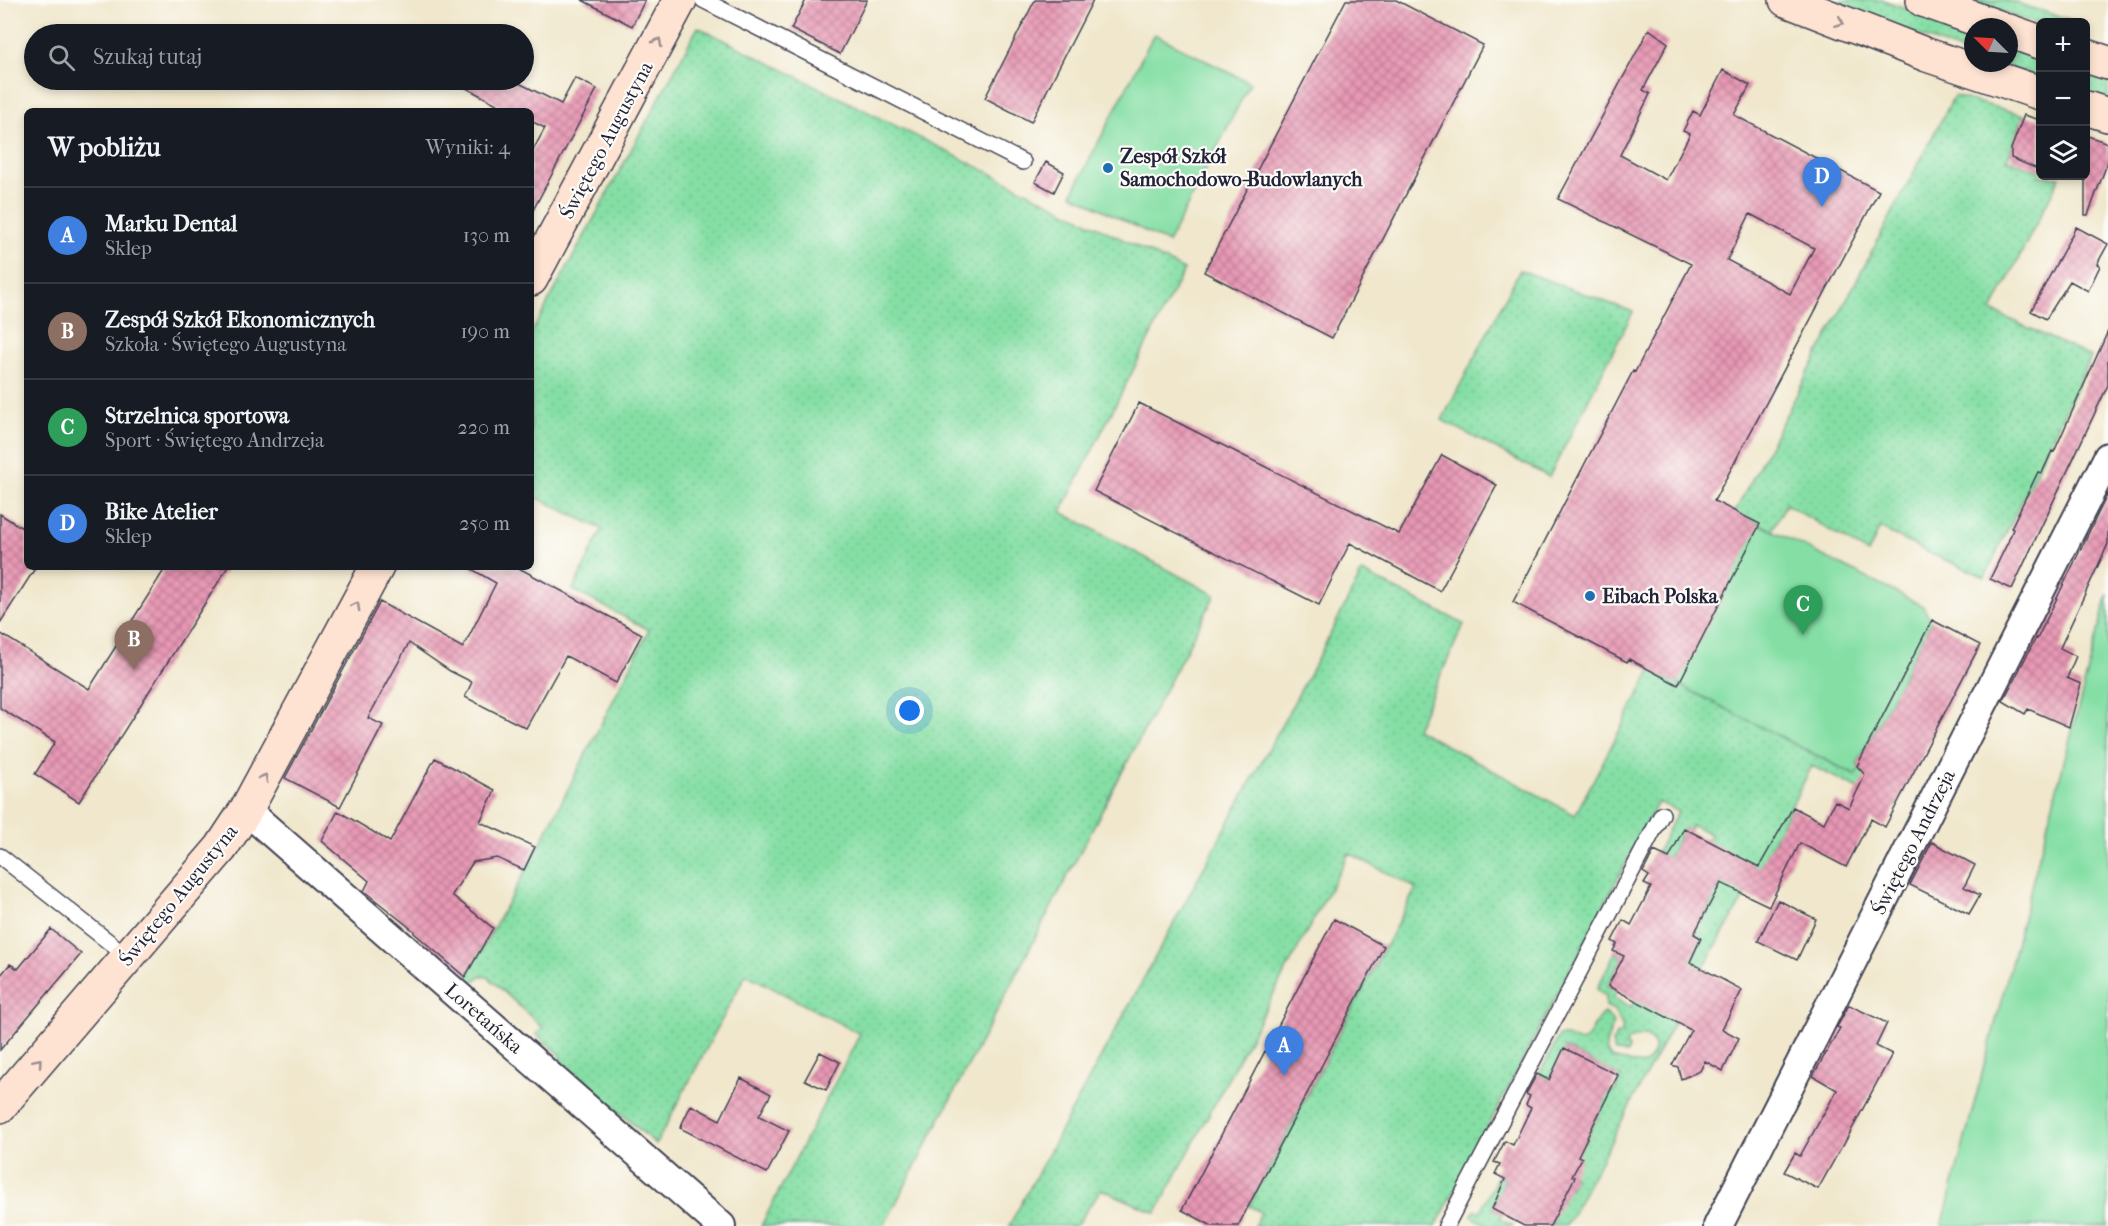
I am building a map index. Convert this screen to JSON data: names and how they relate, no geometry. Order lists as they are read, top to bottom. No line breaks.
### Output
{"streets":{"street":["Świętego Augustyna","Świętego Andrzeja","Loretańska"]},"crossings":[["Świętego Augustyna","Loretańska"]],"one_way":["Świętego Augustyna"],"places":["Zespół Szkół Samochodowo-Budowlanych","Eibach Polska"],"north":"top left","page":{"map_buttons":["+","−"],"search":"Szukaj tutaj","heading":["W pobliżu","Wyniki: 4"],"pins":["D","C","B","A"],"list":[{"mark":"A","name":"Marku Dental","note":"Sklep","value":"130 m"},{"mark":"B","name":"Zespół Szkół Ekonomicznych","note":"Szkoła · Świętego Augustyna","value":"190 m"},{"mark":"C","name":"Strzelnica sportowa","note":"Sport · Świętego Andrzeja","value":"220 m"},{"mark":"D","name":"Bike Atelier","note":"Sklep","value":"250 m"}]}}
